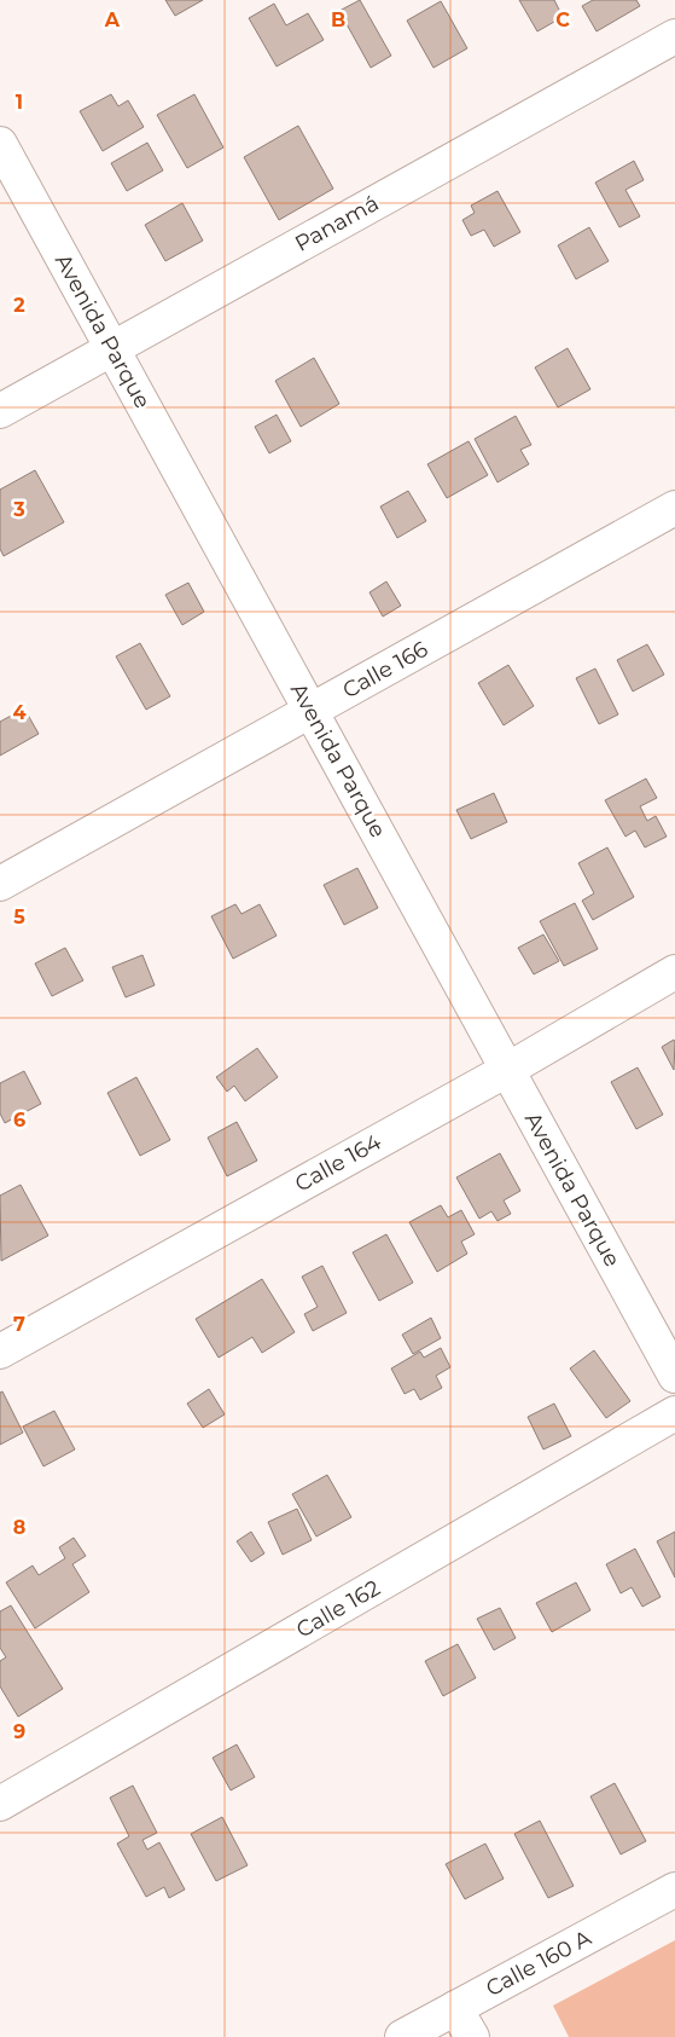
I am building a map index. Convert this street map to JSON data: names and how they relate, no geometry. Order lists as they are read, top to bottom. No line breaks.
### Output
{"streets":{"street":["Panamá","Avenida Parque","Calle 166","Calle 164","Calle 162","Calle 160 A"]},"crossings":[["Panamá","Avenida Parque"],["Avenida Parque","Calle 166"],["Avenida Parque","Calle 164"]],"grid":{"columns":["A","B","C"],"rows":["1","2","3","4","5","6","7","8","9"]}}
